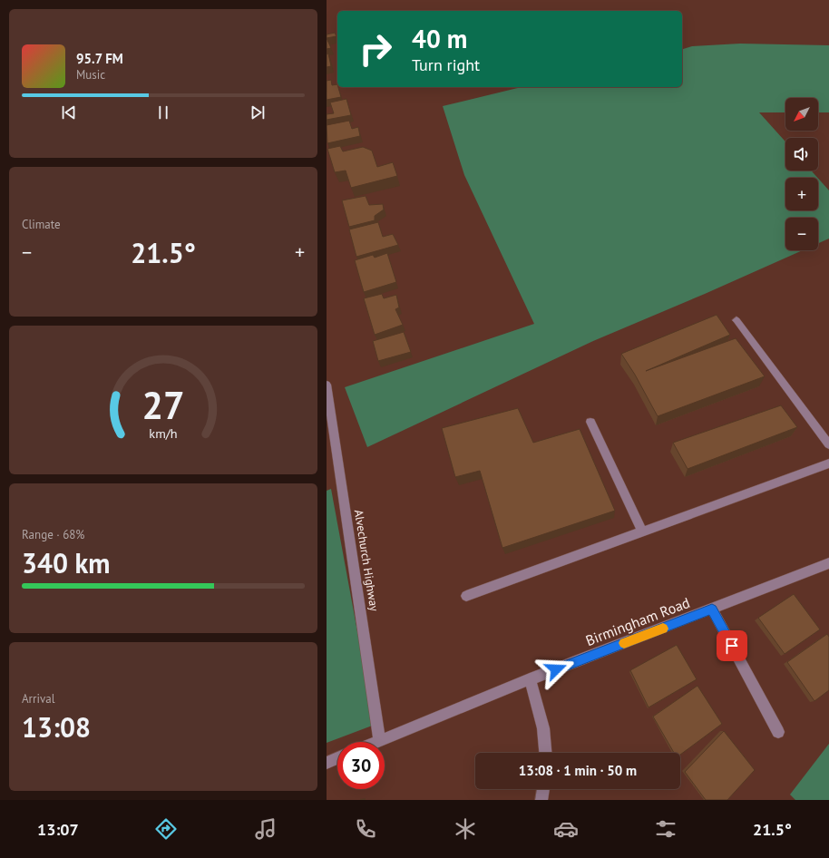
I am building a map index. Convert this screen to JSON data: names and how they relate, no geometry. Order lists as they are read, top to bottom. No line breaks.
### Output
{"streets":{"street":["Alvechurch Highway","Birmingham Road"]},"crossings":[["Alvechurch Highway","Birmingham Road"]],"north":"bottom left","page":{"turn":["40 m","Turn right"],"song":["95.7 FM","Music"],"map_buttons":["+","−"],"tile":["Climate",["Range · 68%","340 km"],["Arrival","13:08"]],"heat":["−","21.5°","+"],"limit":"30","trip":"13:08 · 1 min · 50 m","tabs":["13:07","21.5°"],"gauge":["27","km/h"]}}
